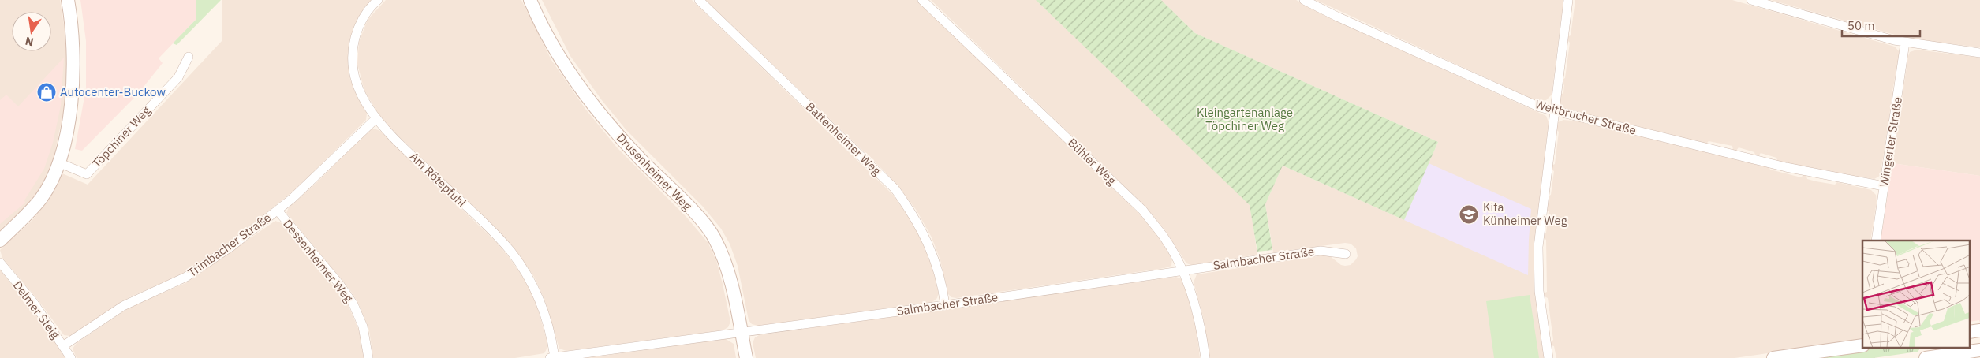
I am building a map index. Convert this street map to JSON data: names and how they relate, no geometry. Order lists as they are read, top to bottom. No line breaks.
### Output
{"streets":{"street":["Weitbrucher Straße","Töpchiner Weg","Battenheimer Weg","Wingerter Straße","Bühler Weg","Drusenheimer Weg","Am Rötepfuhl","Trimbacher Straße","Salmbacher Straße","Dessenheimer Weg","Delmer Steig"]},"crossings":[["Weitbrucher Straße","Wingerter Straße"],["Battenheimer Weg","Salmbacher Straße"],["Bühler Weg","Salmbacher Straße"],["Drusenheimer Weg","Salmbacher Straße"],["Am Rötepfuhl","Trimbacher Straße"],["Am Rötepfuhl","Salmbacher Straße"],["Trimbacher Straße","Dessenheimer Weg"],["Trimbacher Straße","Delmer Steig"]],"parks":["Kleingartenanlage Töpchiner Weg"],"places":{"shop":["Autocenter-Buckow"],"school or university":["Kita Künheimer Weg"]},"scale_bar":"50 m","north":"bottom"}
